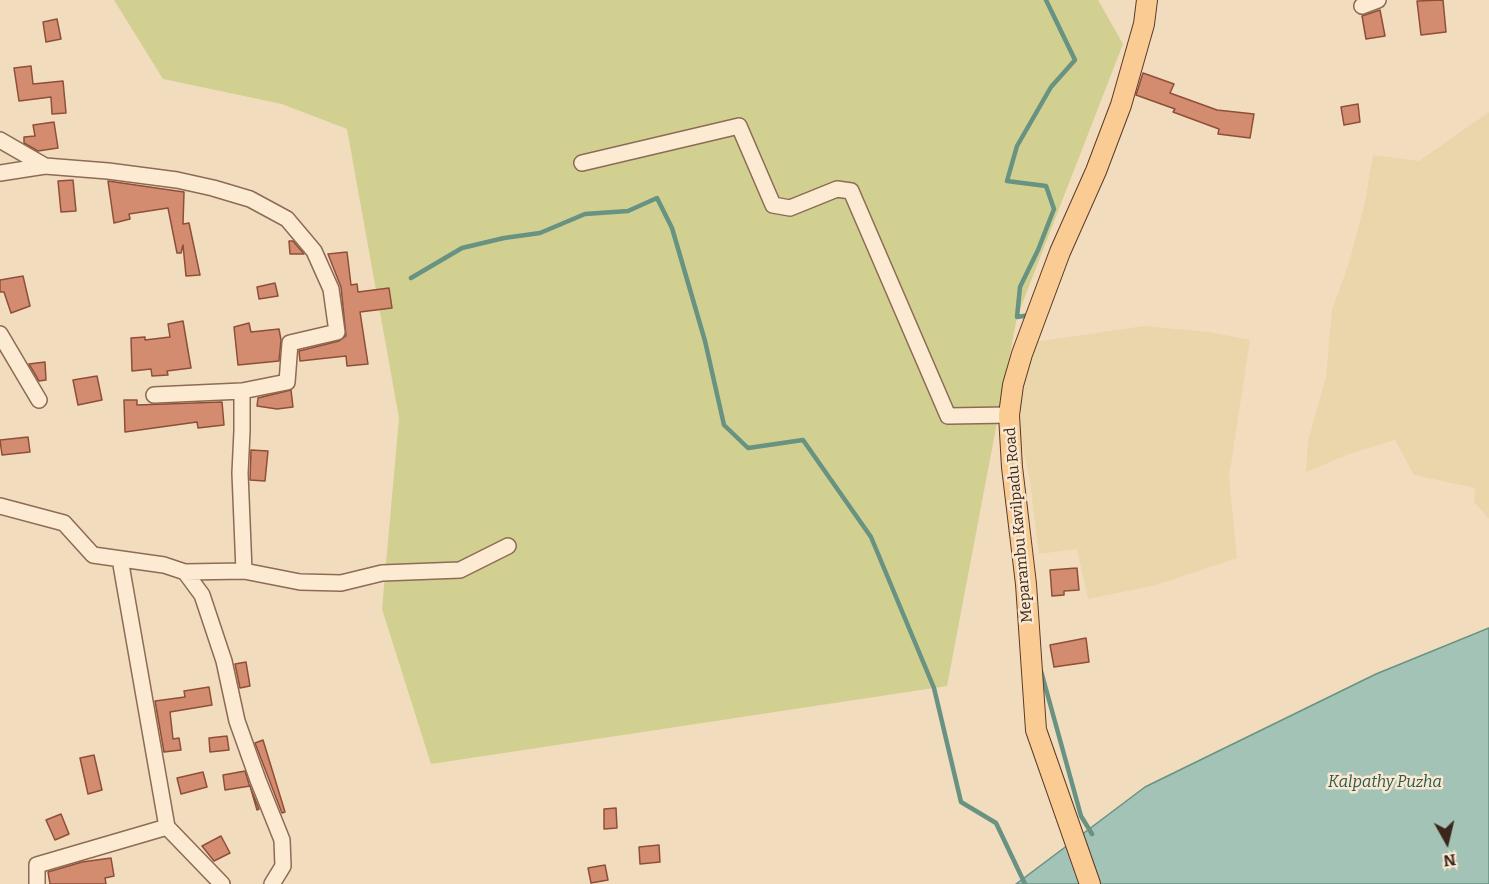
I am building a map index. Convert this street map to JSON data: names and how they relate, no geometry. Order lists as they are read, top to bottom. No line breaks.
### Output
{"streets":{"main road":["Meparambu Kavilpadu Road"]},"water":["Kalpathy Puzha"],"north":"bottom"}
